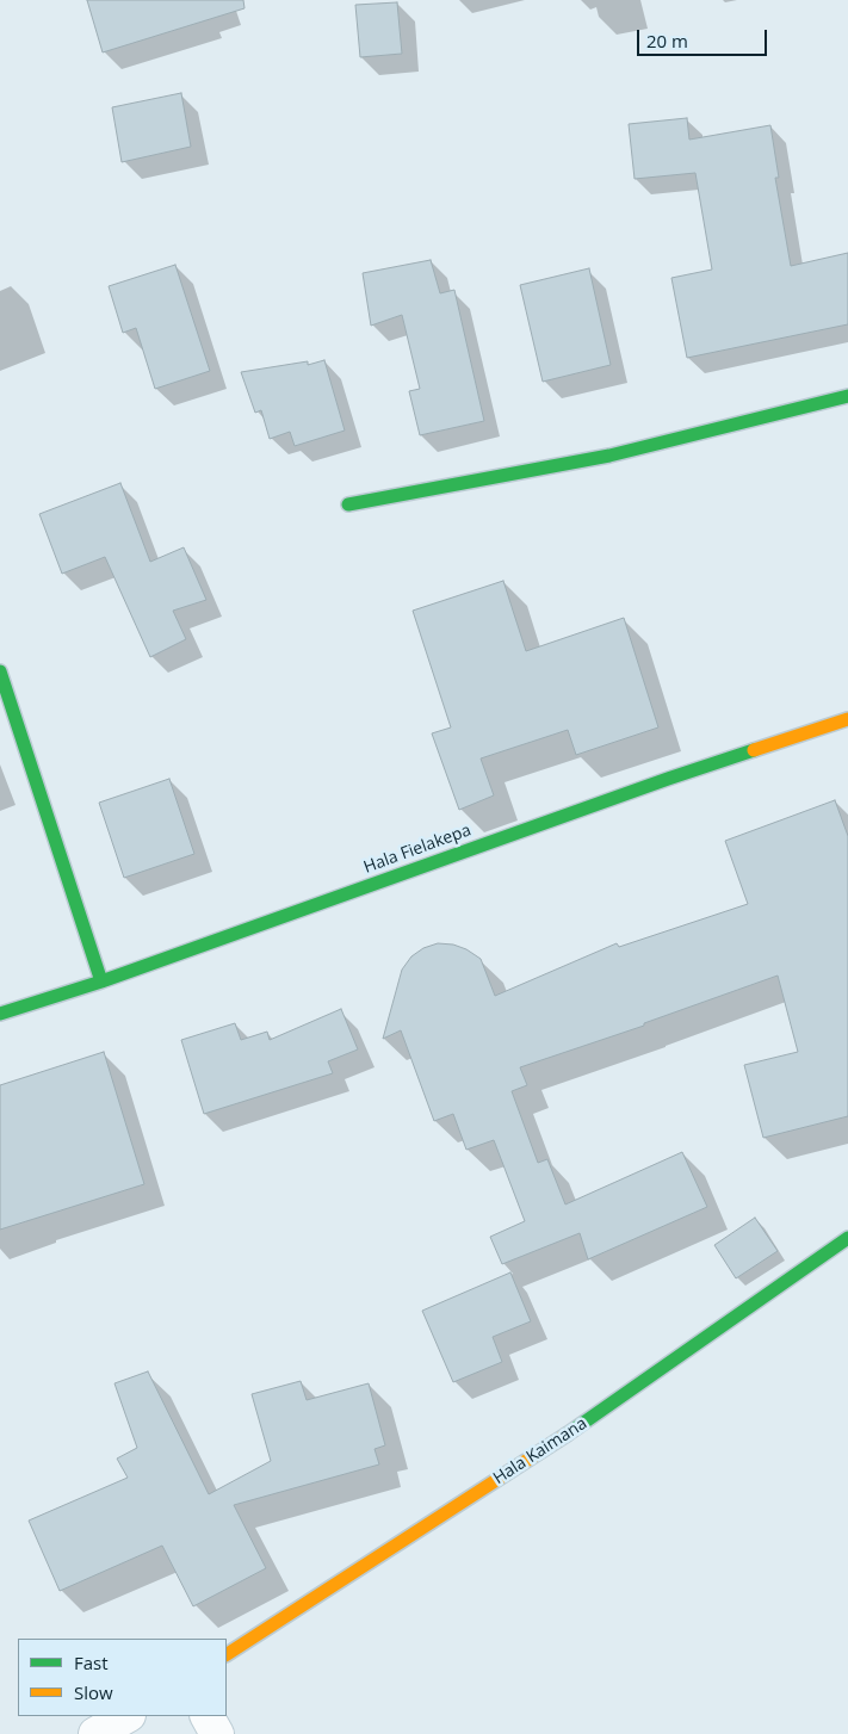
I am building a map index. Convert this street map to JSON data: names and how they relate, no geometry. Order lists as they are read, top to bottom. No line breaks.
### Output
{"streets":{"street":["Hala Fielakepa","Hala Kaimana"]},"legend":["Fast","Slow"],"scale_bar":"20 m"}
